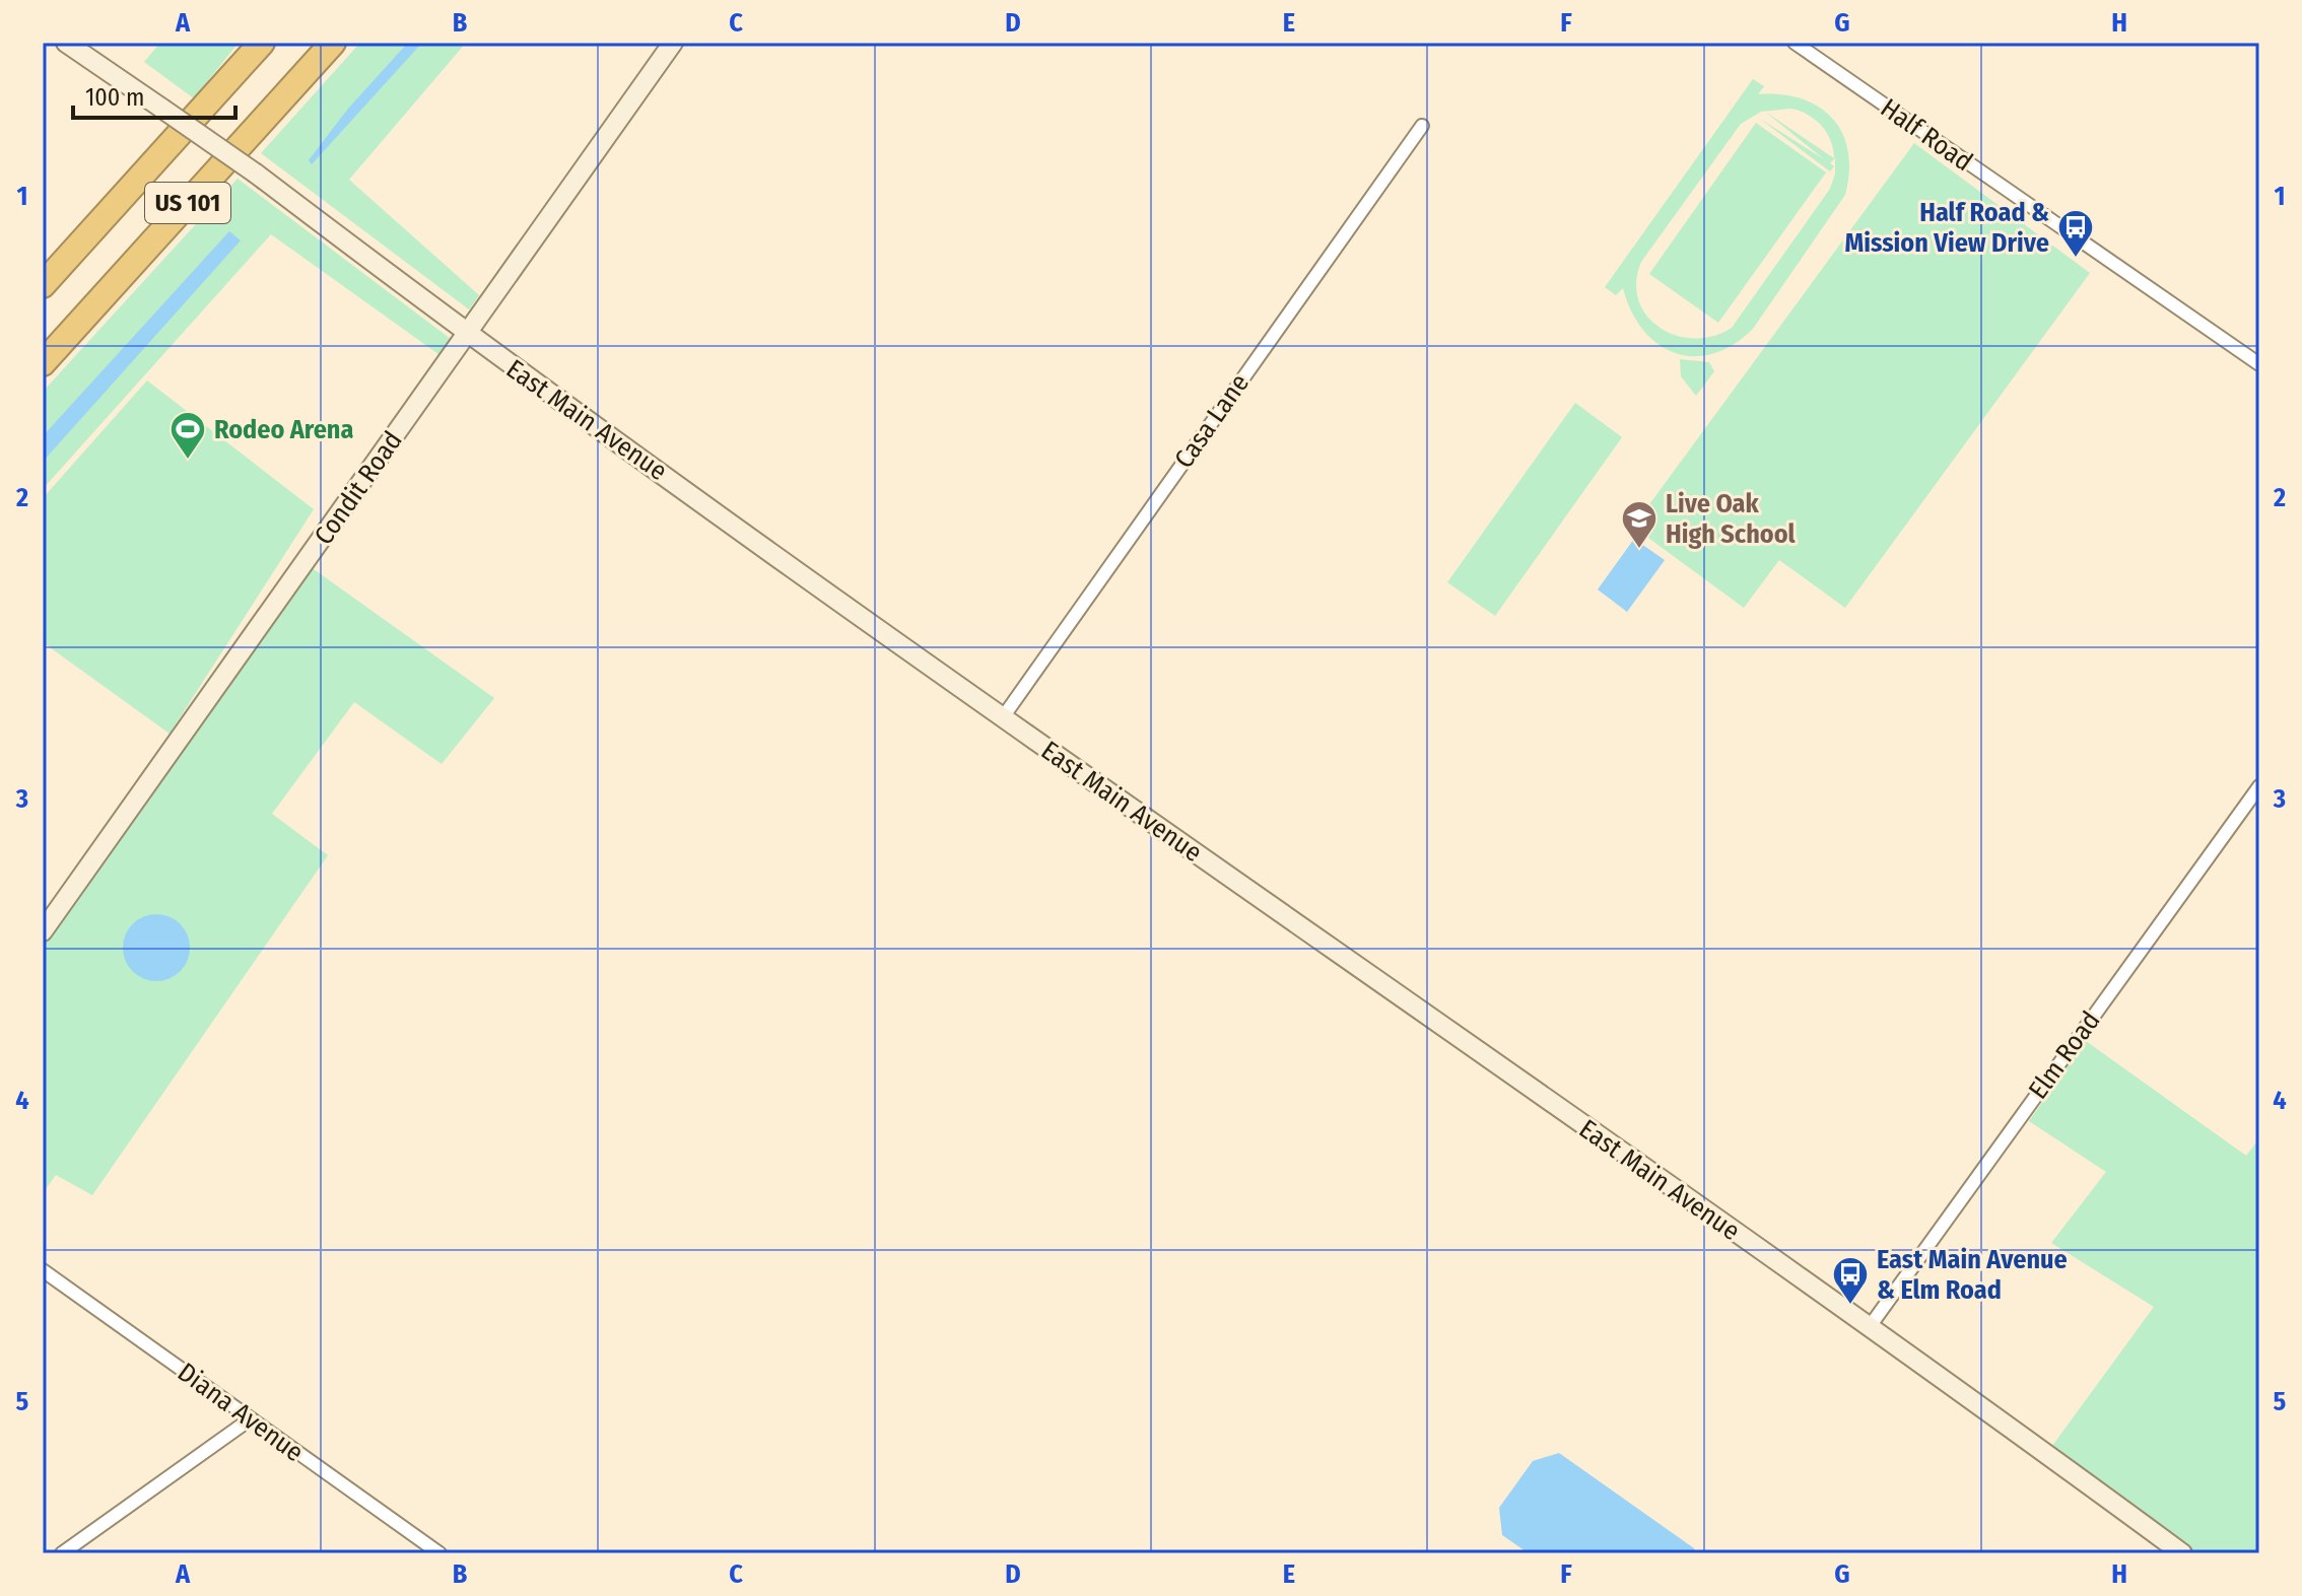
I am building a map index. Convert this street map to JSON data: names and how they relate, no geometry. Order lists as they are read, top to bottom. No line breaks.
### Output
{"streets":{"highway":["US 101"],"street":["Half Road","East Main Avenue","Casa Lane","Condit Road","Elm Road","Diana Avenue"]},"crossings":[["East Main Avenue","Casa Lane"],["East Main Avenue","Condit Road"],["East Main Avenue","Elm Road"]],"places":{"bus stop":["Half Road & Mission View Drive","East Main Avenue & Elm Road"],"sports":["Rodeo Arena"],"school or university":["Live Oak High School"]},"scale_bar":"100 m","grid":{"columns":["A","B","C","D","E","F","G","H"],"rows":["1","2","3","4","5"]}}
